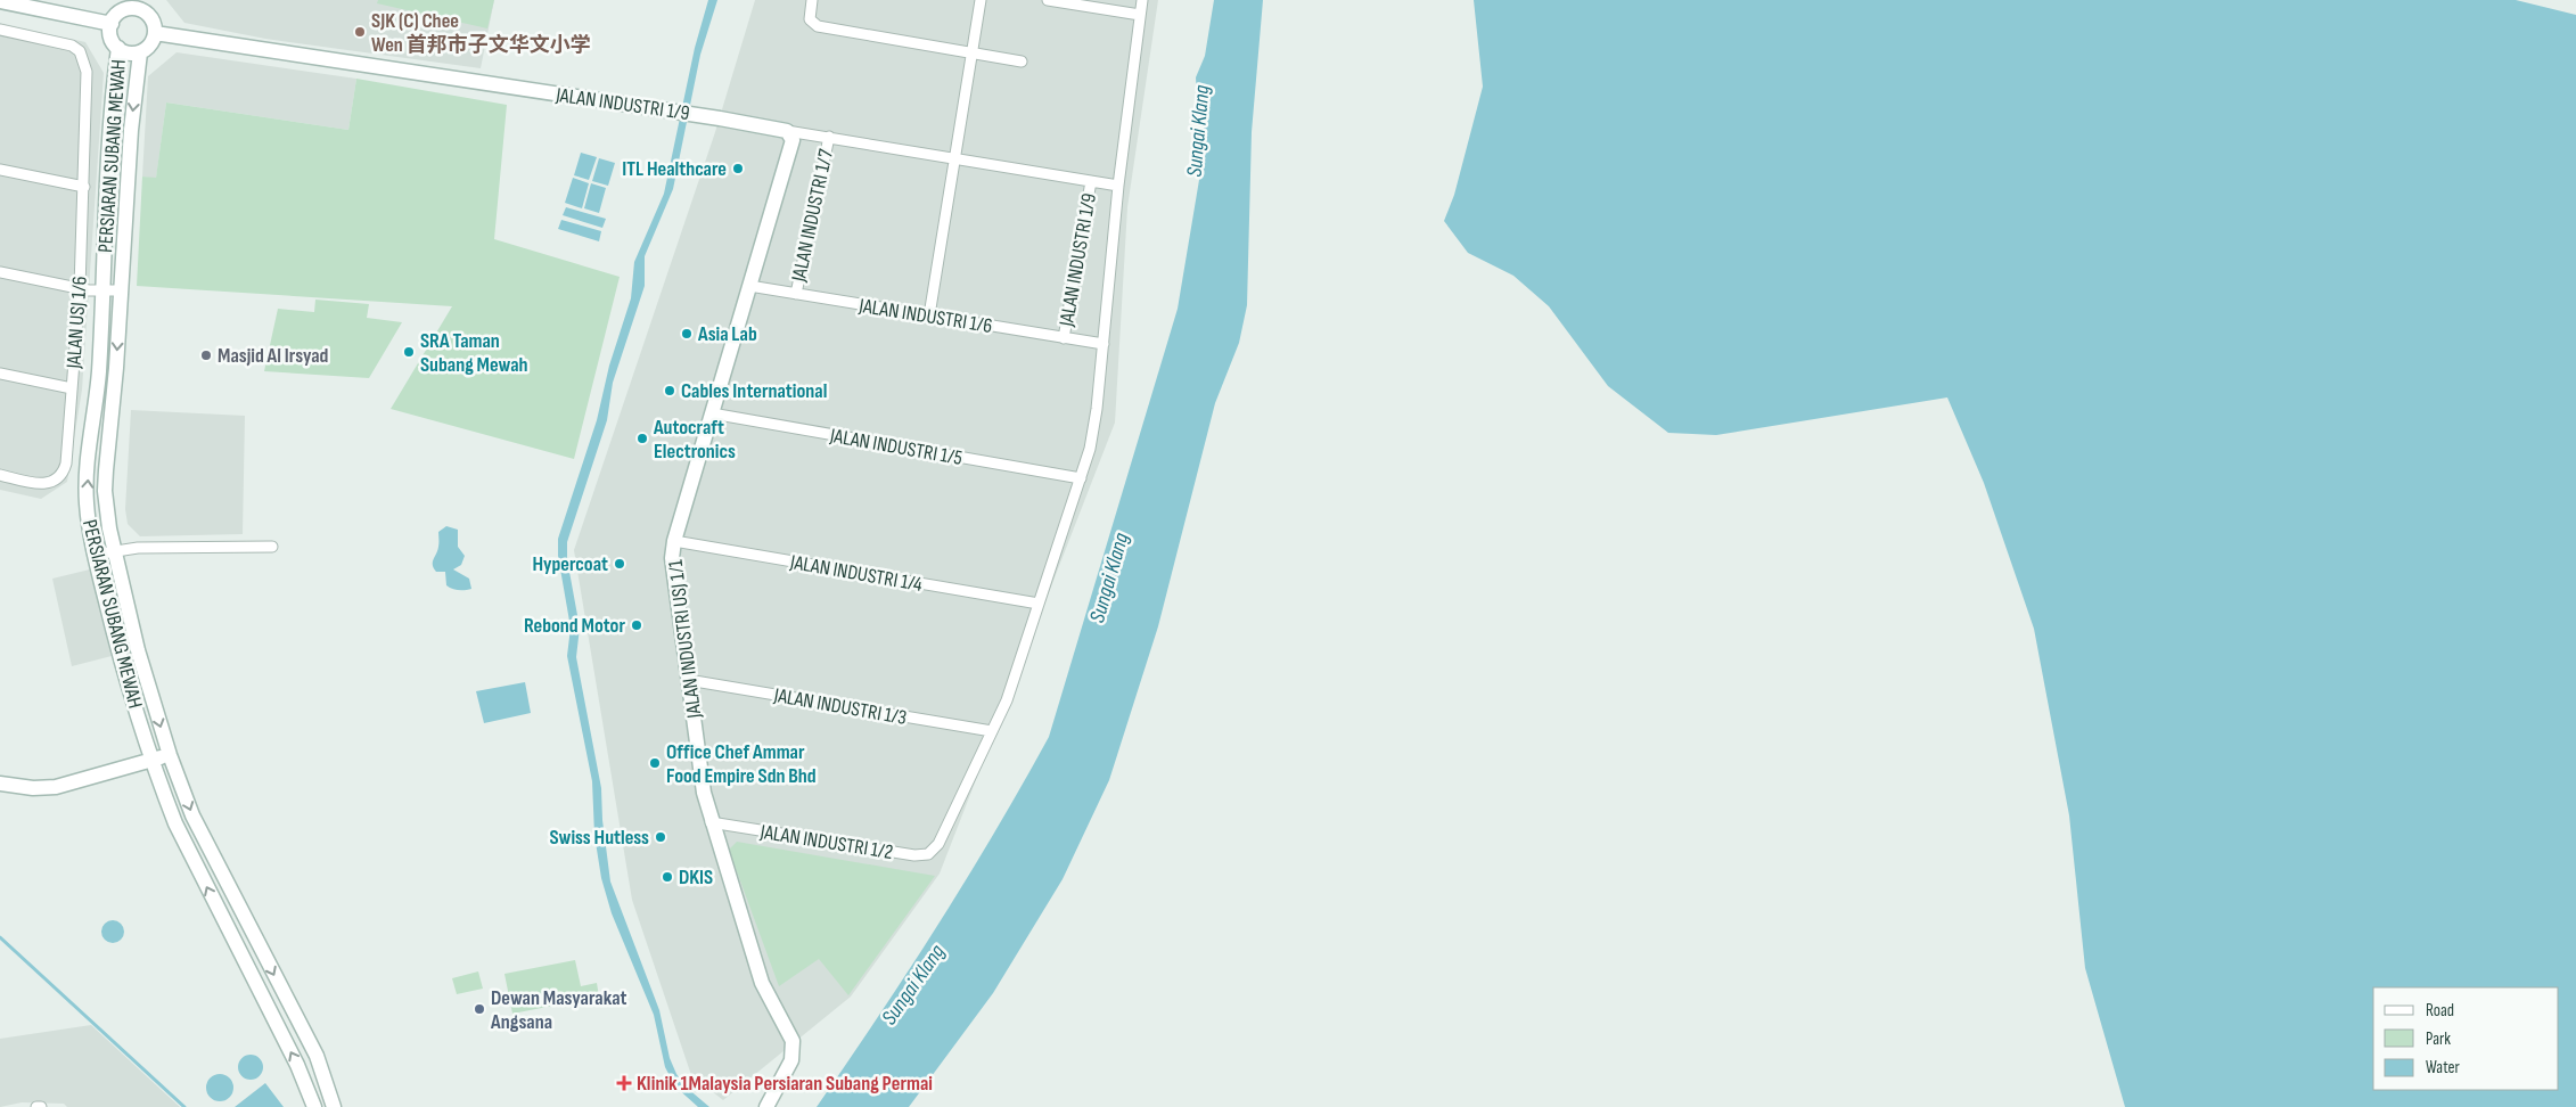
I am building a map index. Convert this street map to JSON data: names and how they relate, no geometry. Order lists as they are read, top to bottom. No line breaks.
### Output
{"streets":{"main road":["JALAN INDUSTRI 1/9","PERSIARAN SUBANG MEWAH","JALAN INDUSTRI USJ 1/1"],"street":["JALAN INDUSTRI 1/7","JALAN INDUSTRI 1/6","JALAN USJ 1/6","JALAN INDUSTRI 1/5","JALAN INDUSTRI 1/4","JALAN INDUSTRI 1/3","JALAN INDUSTRI 1/2"]},"crossings":[["JALAN INDUSTRI 1/9","PERSIARAN SUBANG MEWAH"],["JALAN INDUSTRI 1/9","JALAN INDUSTRI 1/7"],["JALAN INDUSTRI 1/9","JALAN INDUSTRI 1/6"],["JALAN INDUSTRI 1/9","JALAN INDUSTRI USJ 1/1"],["JALAN INDUSTRI 1/7","JALAN INDUSTRI 1/6"],["JALAN INDUSTRI 1/6","JALAN INDUSTRI USJ 1/1"],["JALAN INDUSTRI 1/5","JALAN INDUSTRI USJ 1/1"],["JALAN INDUSTRI 1/4","JALAN INDUSTRI USJ 1/1"],["JALAN INDUSTRI USJ 1/1","JALAN INDUSTRI 1/3"],["JALAN INDUSTRI USJ 1/1","JALAN INDUSTRI 1/2"],["JALAN INDUSTRI 1/3","JALAN INDUSTRI 1/2"]],"water":["Sungai Klang"],"places":{"other":["SJK (C) Chee Wen 首邦市子文华文小学","ITL Healthcare","Asia Lab","SRA Taman Subang Mewah","Masjid Al Irsyad","Cables International","Autocraft Electronics","Hypercoat","Rebond Motor","Office Chef Ammar Food Empire Sdn Bhd","Swiss Hutless","DKIS","Dewan Masyarakat Angsana"],"health":["Klinik 1Malaysia Persiaran Subang Permai"]},"legend":["Road","Park","Water"]}
